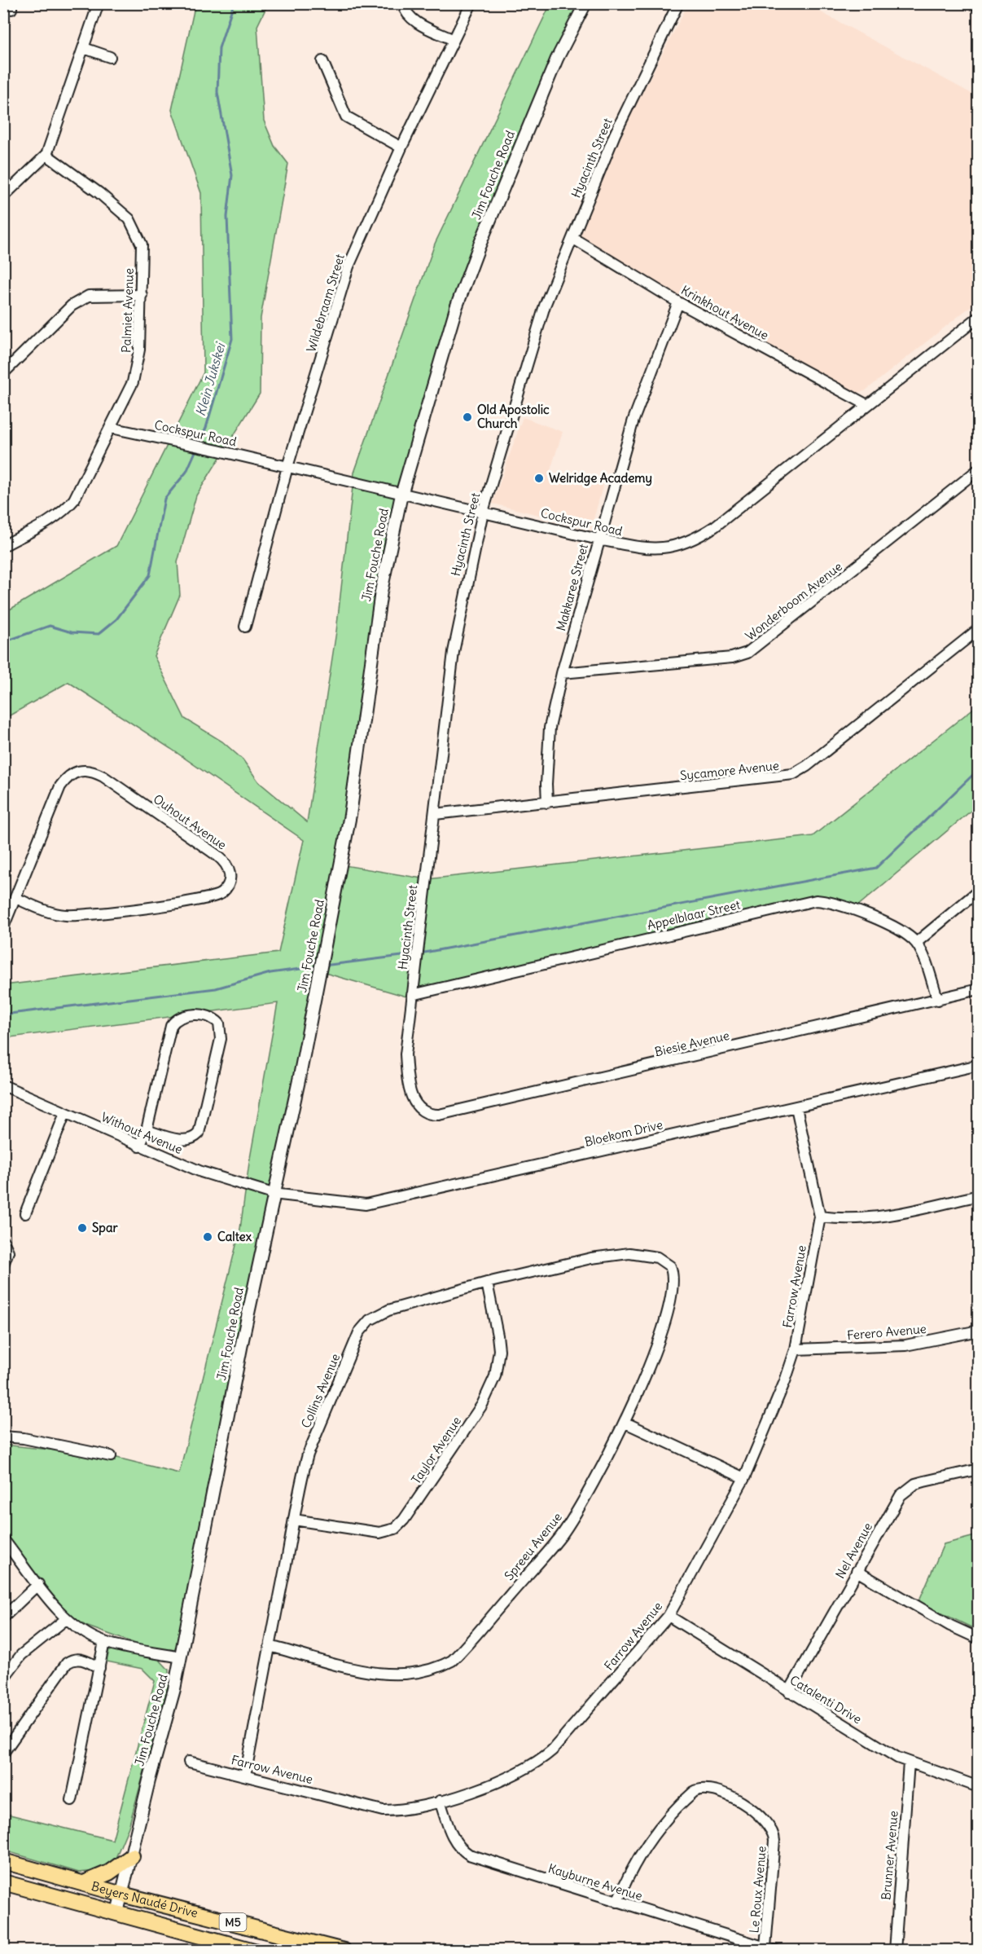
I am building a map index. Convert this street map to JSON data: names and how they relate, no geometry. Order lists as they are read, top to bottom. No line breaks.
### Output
{"streets":{"main road":["Beyers Naudé Drive","M5"],"street":["Hyacinth Street","Jim Fouche Road","Wildebraam Street","Palmiet Avenue","Krinkhout Avenue","Cockspur Road","Makkaree Street","Wonderboom Avenue","Sycamore Avenue","Ouhout Avenue","Appelblaar Street","Biesie Avenue","Without Avenue","Bloekom Drive","Farrow Avenue","Ferero Avenue","Collins Avenue","Taylor Avenue","Spreeu Avenue","Nel Avenue","Catalenti Drive","Brunner Avenue","Kayburne Avenue","Le Roux Avenue"]},"crossings":[["Hyacinth Street","Krinkhout Avenue"],["Hyacinth Street","Cockspur Road"],["Hyacinth Street","Sycamore Avenue"],["Hyacinth Street","Appelblaar Street"],["Hyacinth Street","Biesie Avenue"],["Jim Fouche Road","Cockspur Road"],["Jim Fouche Road","Without Avenue"],["Jim Fouche Road","Bloekom Drive"],["Jim Fouche Road","Beyers Naudé Drive"],["Wildebraam Street","Cockspur Road"],["Palmiet Avenue","Cockspur Road"],["Krinkhout Avenue","Cockspur Road"],["Krinkhout Avenue","Makkaree Street"],["Cockspur Road","Makkaree Street"],["Makkaree Street","Wonderboom Avenue"],["Makkaree Street","Sycamore Avenue"],["Without Avenue","Bloekom Drive"],["Bloekom Drive","Farrow Avenue"],["Farrow Avenue","Ferero Avenue"],["Farrow Avenue","Collins Avenue"],["Farrow Avenue","Catalenti Drive"],["Farrow Avenue","Kayburne Avenue"],["Collins Avenue","Taylor Avenue"],["Collins Avenue","Spreeu Avenue"],["Nel Avenue","Catalenti Drive"],["Catalenti Drive","Brunner Avenue"],["Kayburne Avenue","Le Roux Avenue"]],"water":["Klein Jukskei"],"places":["Old Apostolic Church","Welridge Academy","Spar","Caltex"]}
